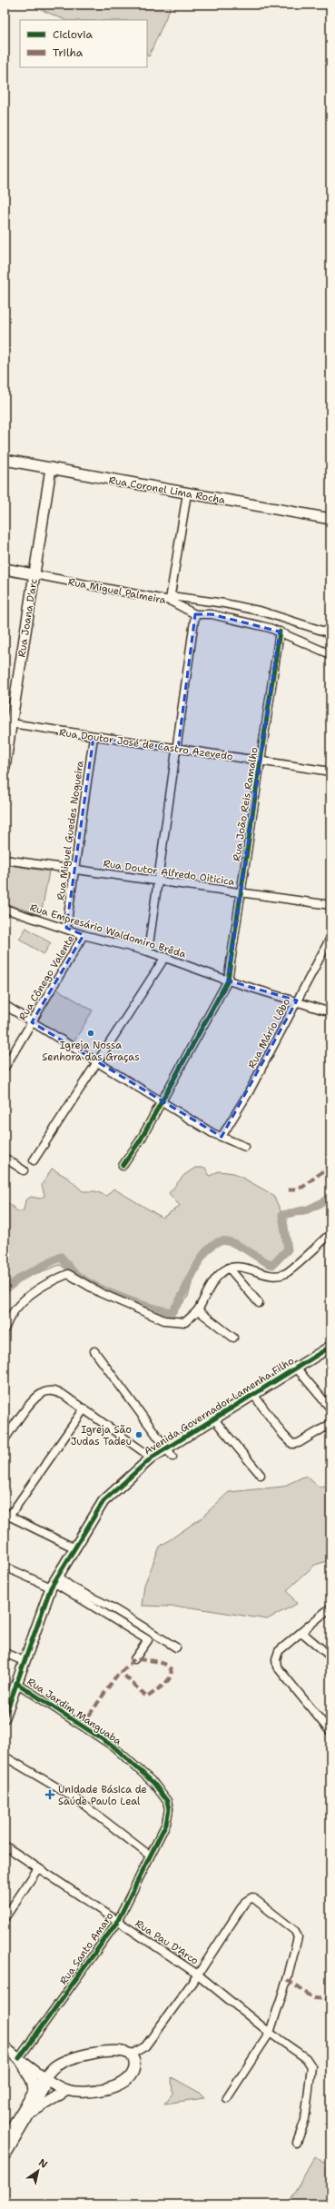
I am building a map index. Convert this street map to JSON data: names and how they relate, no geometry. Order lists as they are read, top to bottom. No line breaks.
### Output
{"streets":{"street":["Rua Coronel Lima Rocha","Rua Miguel Palmeira","Rua Joana D'arc","Rua Doutor José de Castro Azevedo","Rua João Reis Ramalho","Rua Miguel Guedes Nogueira","Rua Doutor Alfredo Oiticica","Rua Empresário Waldomiro Brêda","Rua Cônego Valente","Rua Mário Lôbo","Avenida Governador Lamenha Filho","Rua Jardim Manguaba","Rua Pau D'Arco","Rua Santo Amaro"]},"crossings":[["Rua Coronel Lima Rocha","Rua Joana D'arc"],["Rua Miguel Palmeira","Rua Joana D'arc"],["Rua Miguel Palmeira","Rua João Reis Ramalho"],["Rua Joana D'arc","Rua Doutor José de Castro Azevedo"],["Rua Doutor José de Castro Azevedo","Rua João Reis Ramalho"],["Rua Doutor José de Castro Azevedo","Rua Miguel Guedes Nogueira"],["Rua João Reis Ramalho","Rua Doutor Alfredo Oiticica"],["Rua João Reis Ramalho","Rua Empresário Waldomiro Brêda"],["Rua Miguel Guedes Nogueira","Rua Doutor Alfredo Oiticica"],["Rua Miguel Guedes Nogueira","Rua Empresário Waldomiro Brêda"],["Rua Empresário Waldomiro Brêda","Rua Cônego Valente"],["Rua Empresário Waldomiro Brêda","Rua Mário Lôbo"],["Avenida Governador Lamenha Filho","Rua Jardim Manguaba"],["Rua Jardim Manguaba","Rua Santo Amaro"],["Rua Pau D'Arco","Rua Santo Amaro"]],"places":{"other":["Igreja Nossa Senhora das Graças","Igreja São Judas Tadeu"],"health":["Unidade Básica de Saúde Paulo Leal"]},"legend":["Ciclovia","Trilha"],"north":"top right"}
